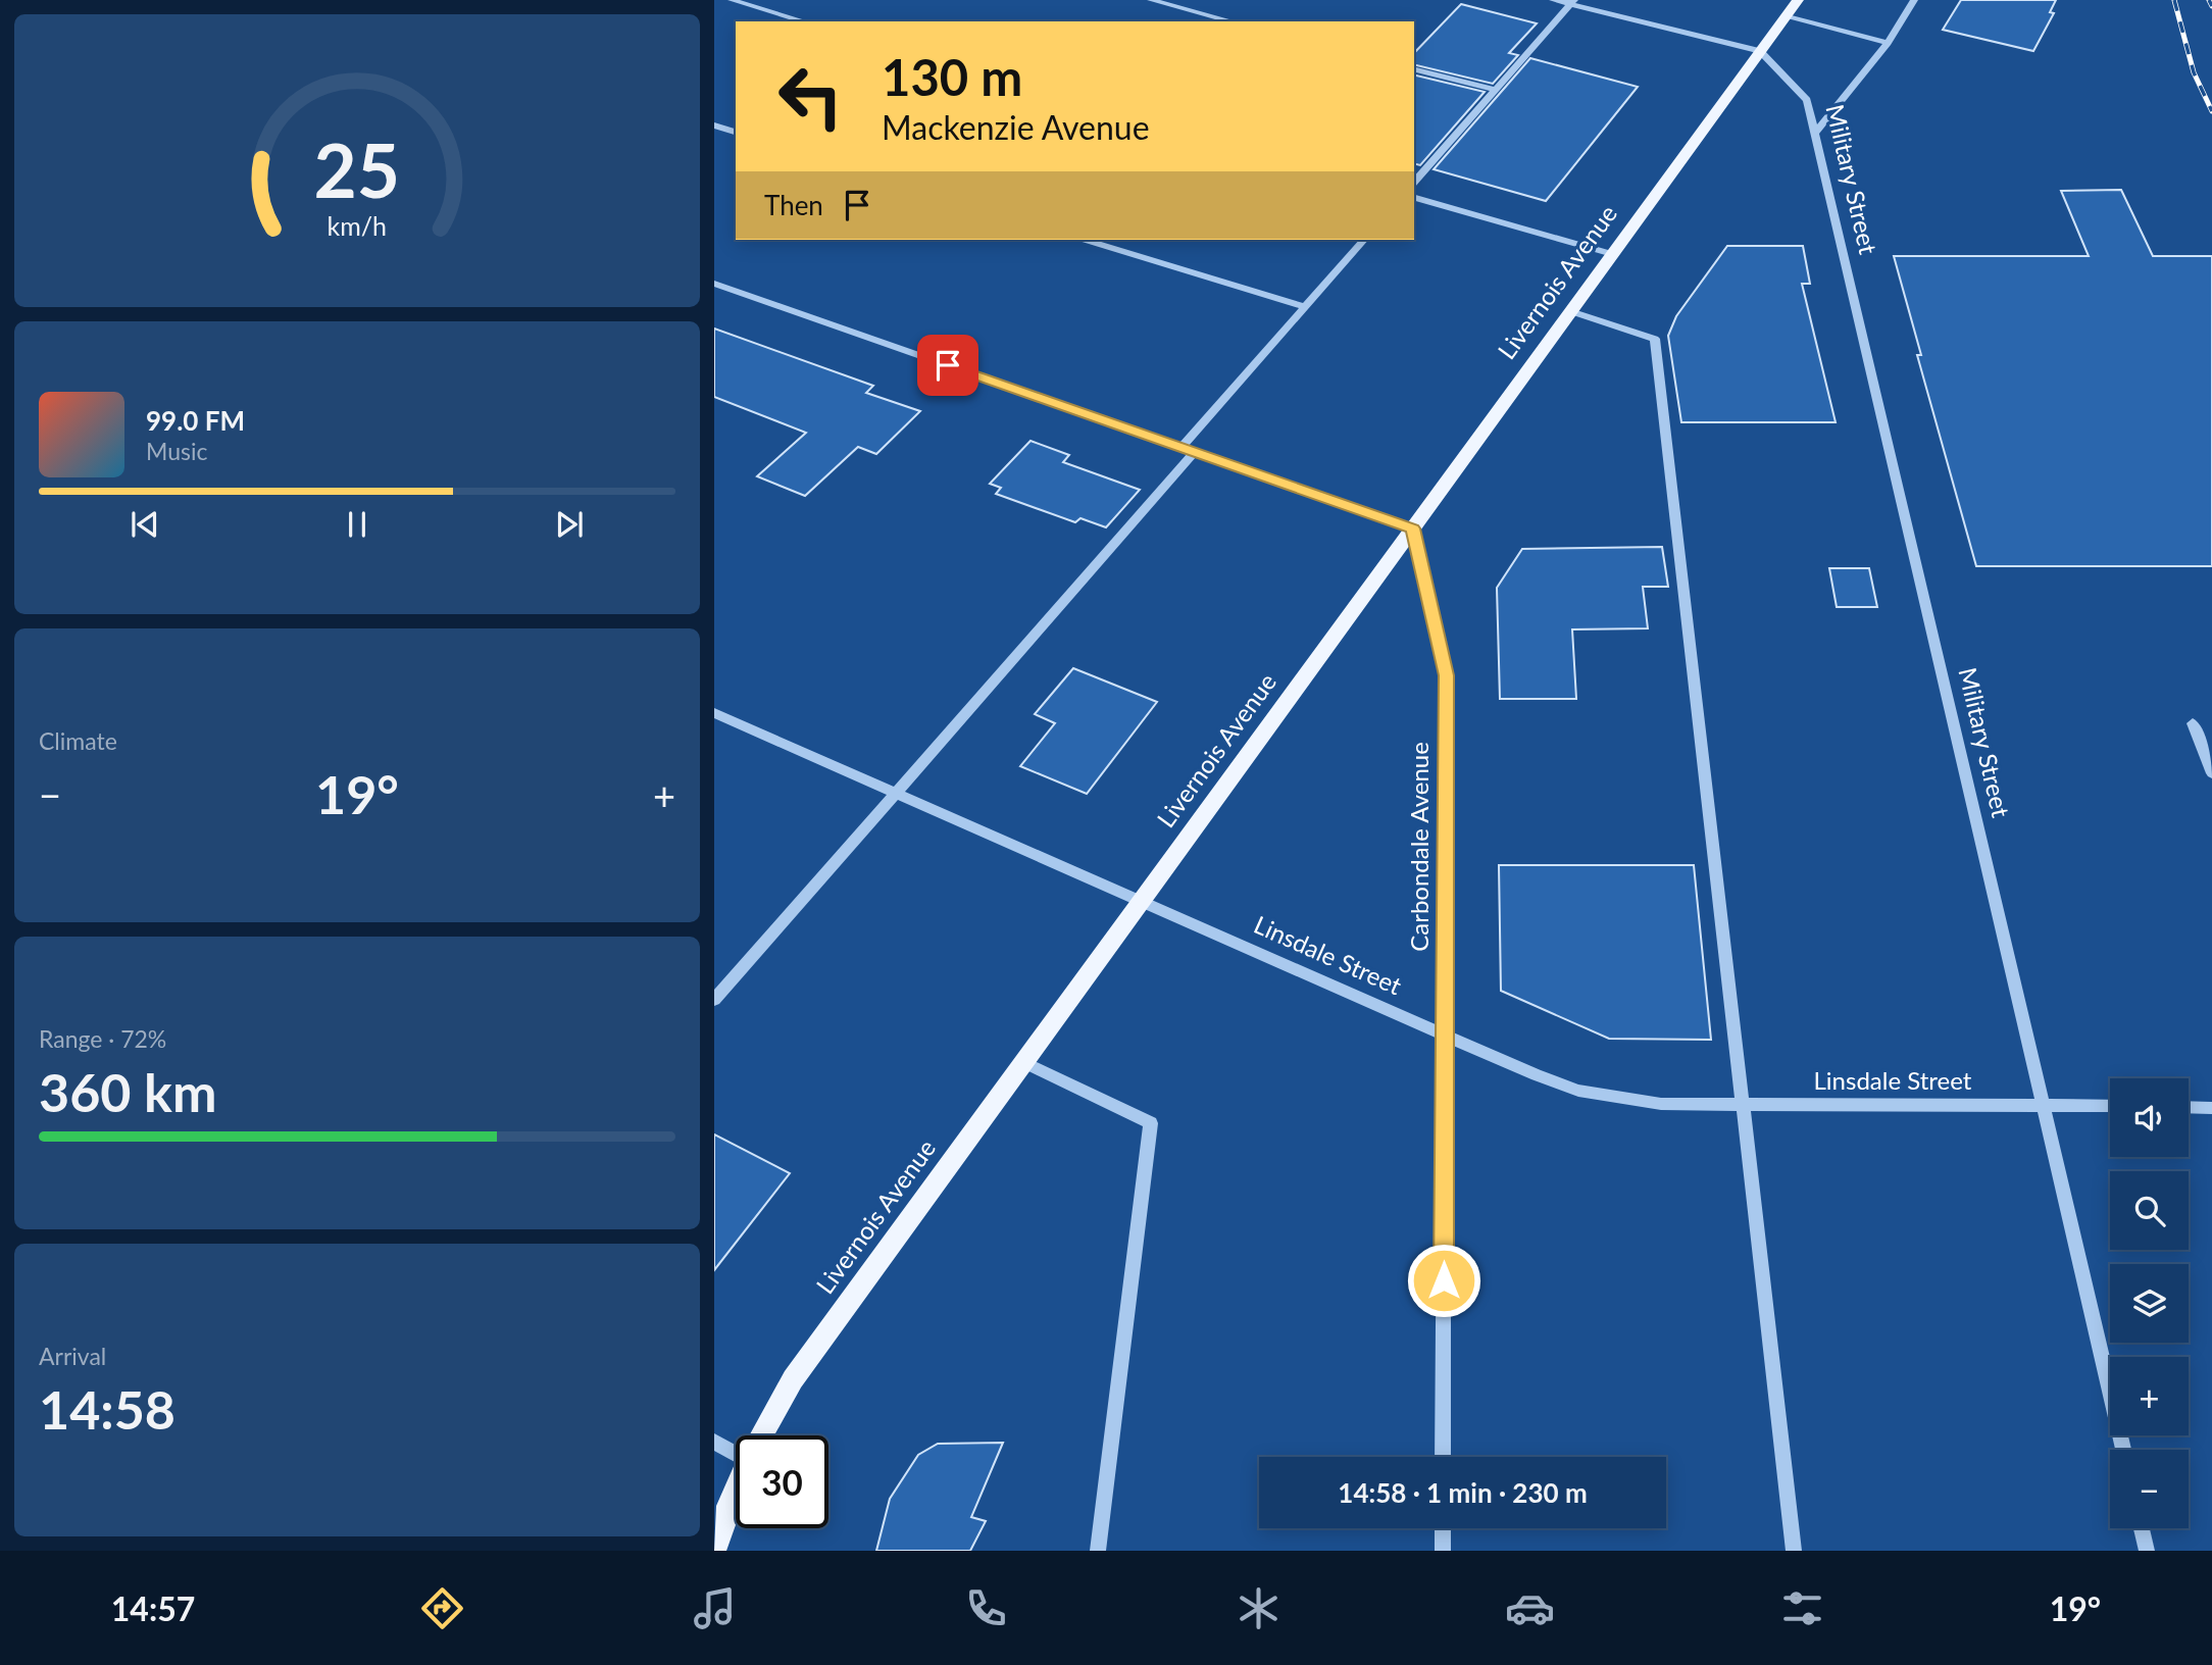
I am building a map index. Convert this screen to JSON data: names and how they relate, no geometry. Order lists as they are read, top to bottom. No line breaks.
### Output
{"streets":{"main road":["Livernois Avenue"],"street":["Military Street","Carbondale Avenue","Linsdale Street"]},"crossings":[["Military Street","Livernois Avenue"],["Military Street","Linsdale Street"],["Livernois Avenue","Carbondale Avenue"],["Livernois Avenue","Linsdale Street"],["Carbondale Avenue","Linsdale Street"]],"page":{"turn":["130 m","Mackenzie Avenue"],"then":"Then","song":["99.0 FM","Music"],"tile":["Climate",["Range · 72%","360 km"],["Arrival","14:58"]],"heat":["−","19°","+"],"map_buttons":["+","−"],"limit":"30","trip":"14:58 · 1 min · 230 m","tabs":["14:57","19°"],"gauge":["25","km/h"]}}
